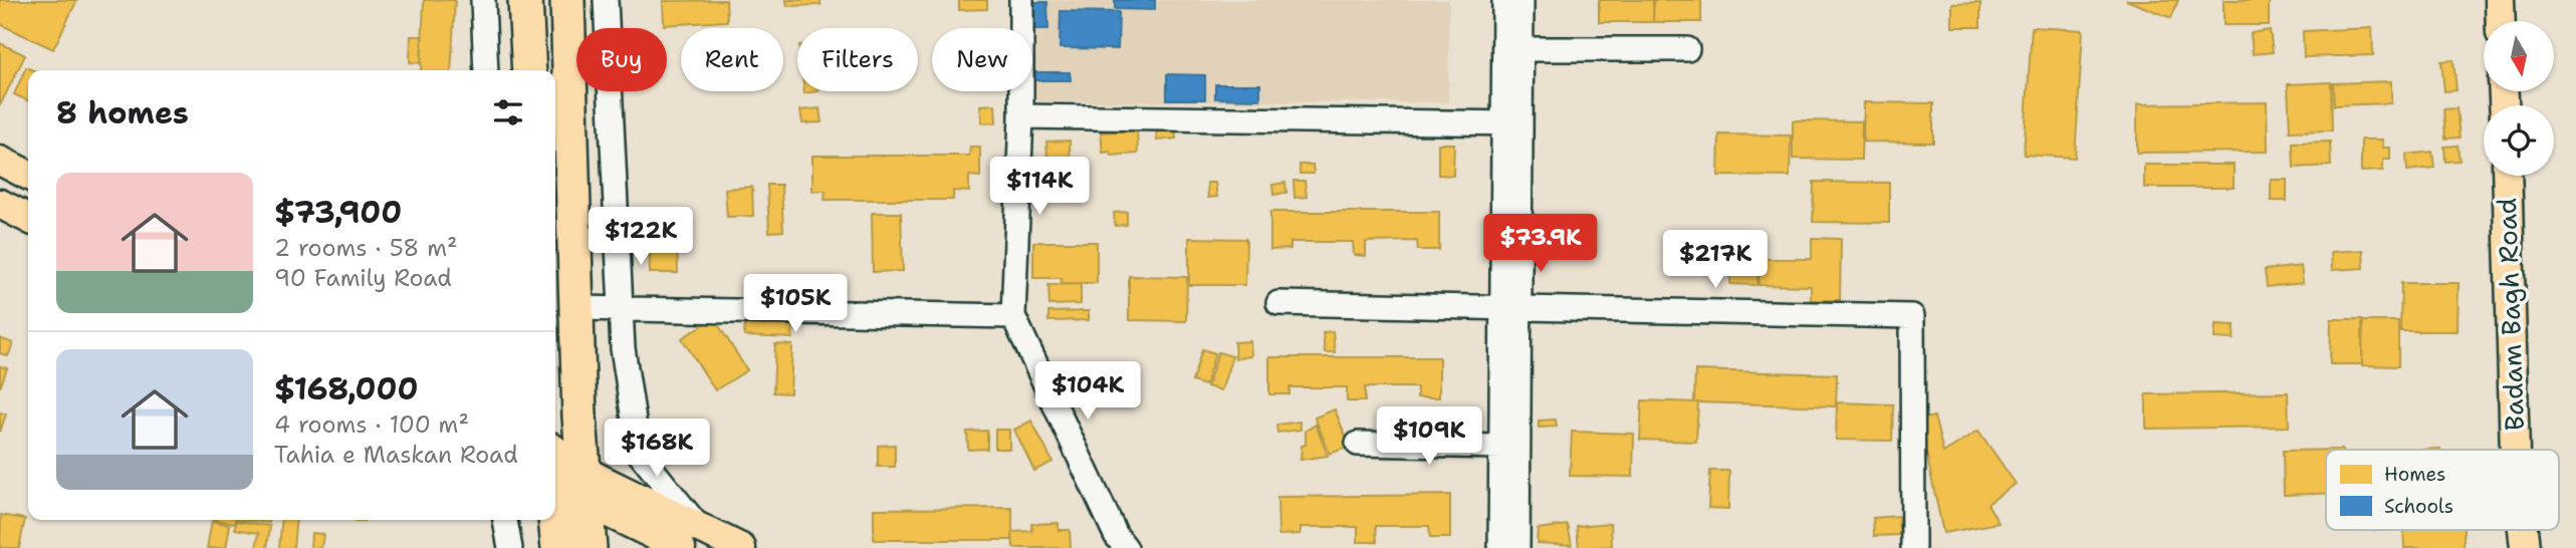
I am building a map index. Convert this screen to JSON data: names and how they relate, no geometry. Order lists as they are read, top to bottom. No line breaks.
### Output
{"streets":{"main road":["Badam Bagh Road"]},"legend":["Homes","Schools"],"north":"bottom","page":{"chip":["Buy","Rent","Filters","New"],"heading":"8 homes","list":[{"name":"$73,900","note":"2 rooms · 58 m² · 90 Family Road"},{"name":"$168,000","note":"4 rooms · 100 m² · Tahia e Maskan Road"}],"price":["$114K","$122K","$73.9K","$217K","$105K","$104K","$109K","$168K"]}}
